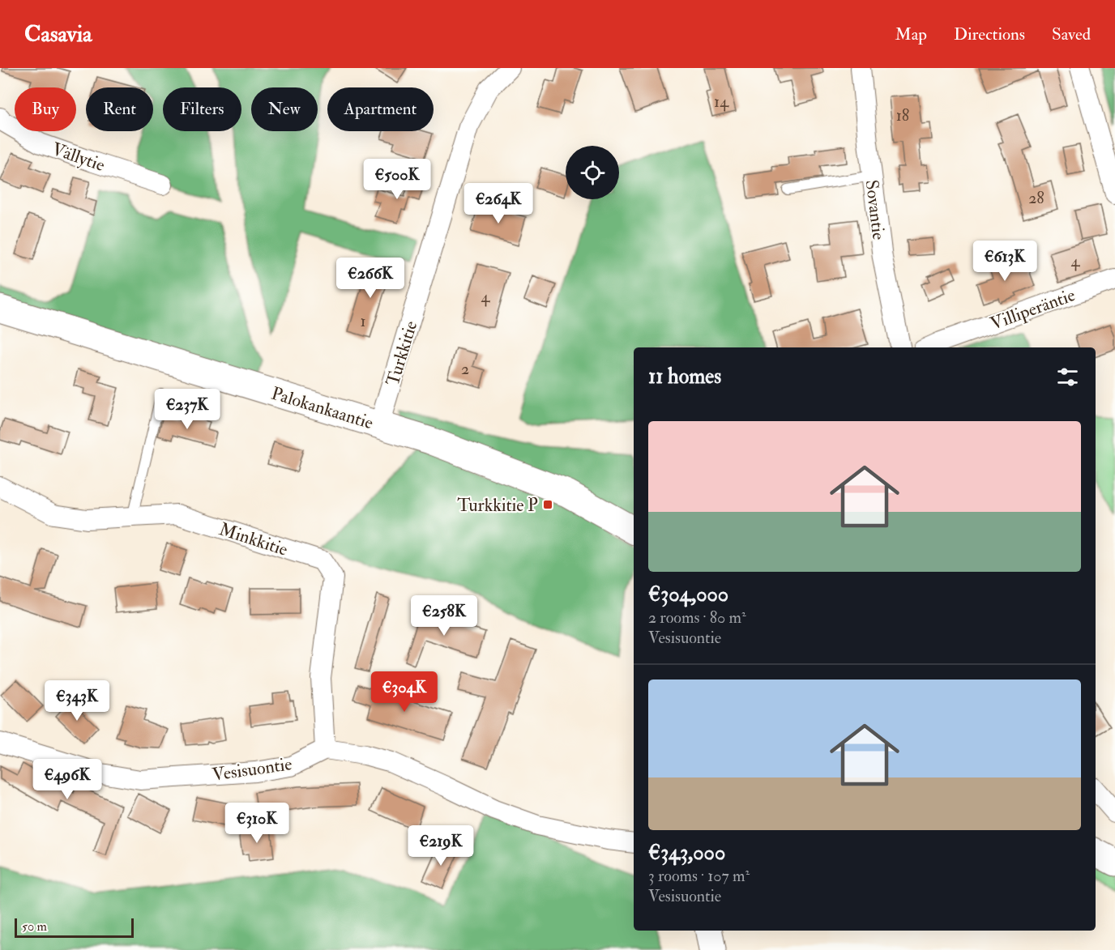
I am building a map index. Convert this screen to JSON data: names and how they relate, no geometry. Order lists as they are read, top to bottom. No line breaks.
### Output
{"streets":{"main road":["Palokankaantie"],"street":["Vällytie","Sovantie","Villiperäntie","Turkkitie","Minkkitie","Vesisuontie"]},"crossings":[["Turkkitie","Palokankaantie"],["Minkkitie","Vesisuontie"]],"places":{"transit":["Turkkitie P"]},"house_numbers":["14","18","28","4","4","1","2"],"scale_bar":"50 m","page":{"header":"Casavia","nav":["Map","Directions","Saved"],"chip":["Buy","Rent","Filters","New","Apartment"],"price":["€500K","€264K","€613K","€266K","€237K","€258K","€304K","€343K","€496K","€310K","€219K"],"heading":"11 homes","list":[{"name":"€304,000","note":"2 rooms · 80 m² · Vesisuontie"},{"name":"€343,000","note":"3 rooms · 107 m² · Vesisuontie"}],"scale":"50 m"}}
